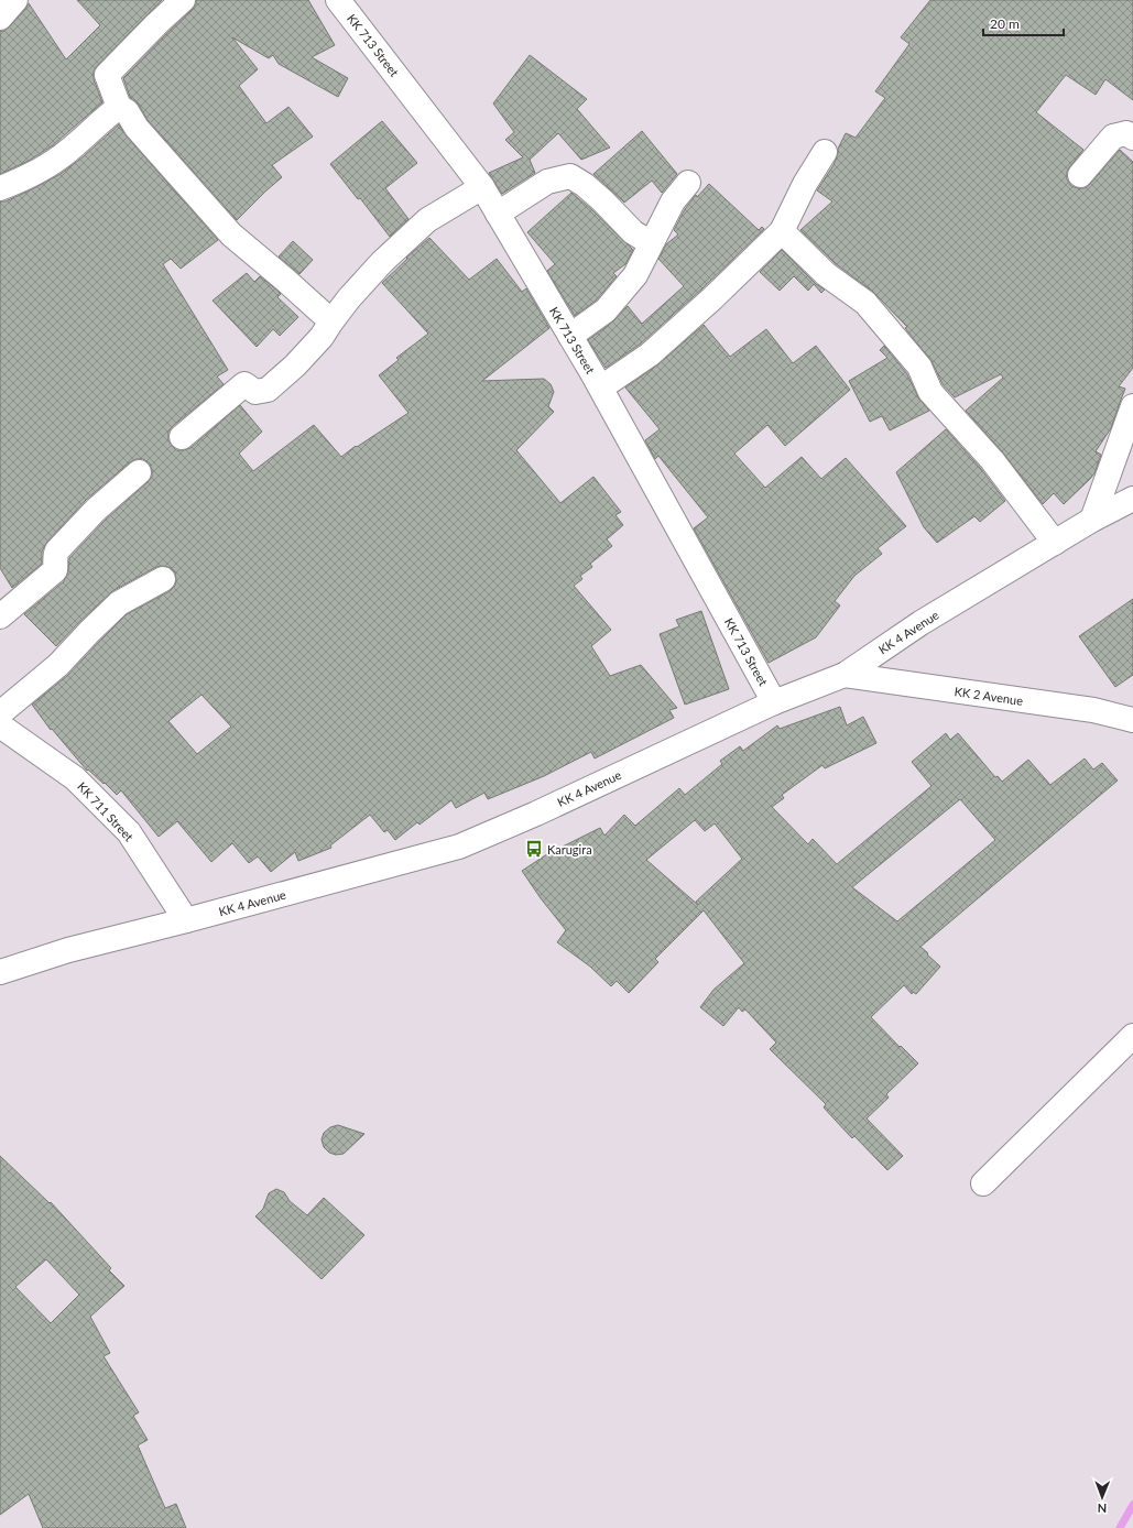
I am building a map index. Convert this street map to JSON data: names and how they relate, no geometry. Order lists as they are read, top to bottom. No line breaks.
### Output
{"streets":{"street":["KK 713 Street","KK 4 Avenue","KK 2 Avenue","KK 711 Street"]},"crossings":[["KK 713 Street","KK 4 Avenue"],["KK 4 Avenue","KK 2 Avenue"],["KK 4 Avenue","KK 711 Street"]],"places":{"bus stop":["Karugira"]},"scale_bar":"20 m","north":"bottom"}
